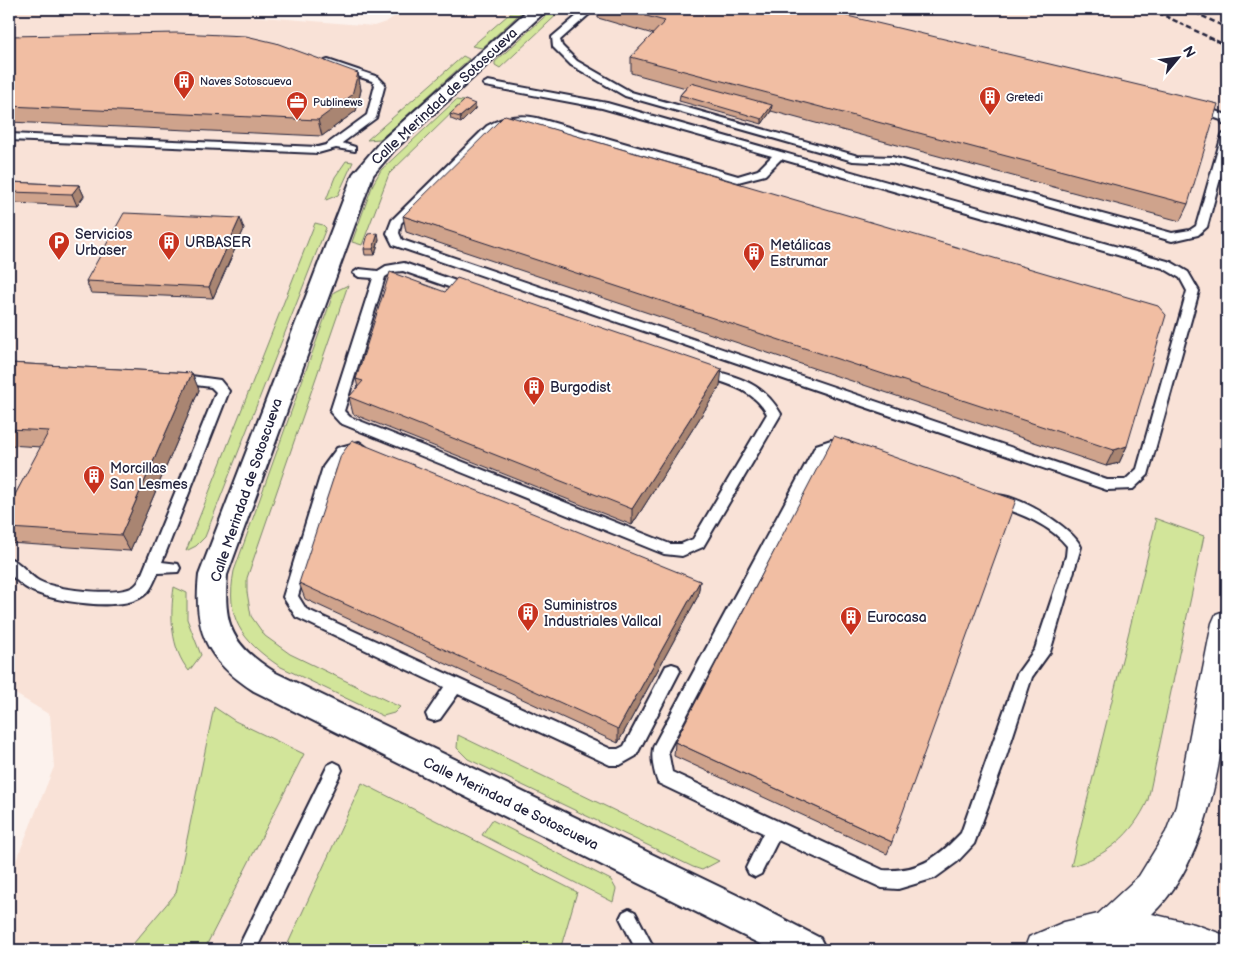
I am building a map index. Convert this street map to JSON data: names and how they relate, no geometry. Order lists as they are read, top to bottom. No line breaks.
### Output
{"streets":{"street":["Calle Merindad de Sotoscueva"]},"places":{"building":["Naves Sotoscueva","Gretedi","URBASER","Metálicas Estrumar","Burgodist","Morcillas San Lesmes","Suministros Industriales Vallcal","Eurocasa"],"office":["Publinews"],"parking":["Servicios Urbaser"]},"north":"top right"}
